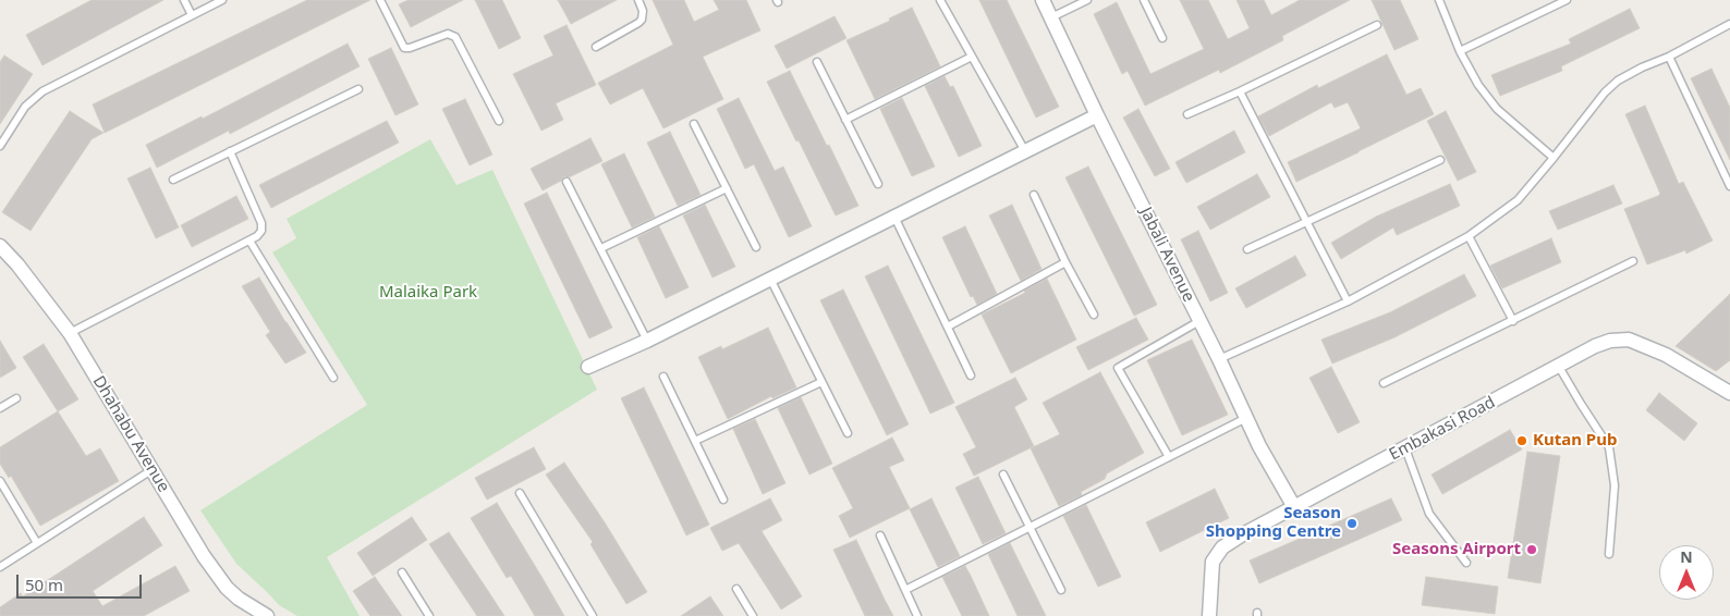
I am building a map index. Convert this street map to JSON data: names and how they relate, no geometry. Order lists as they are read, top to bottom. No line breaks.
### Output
{"streets":{"street":["Jabali Avenue","Embakasi Road","Dhahabu Avenue"]},"crossings":[["Jabali Avenue","Embakasi Road"]],"parks":["Malaika Park"],"places":["Kutan Pub","Season Shopping Centre","Seasons Airport"],"scale_bar":"50 m","north":"top"}
